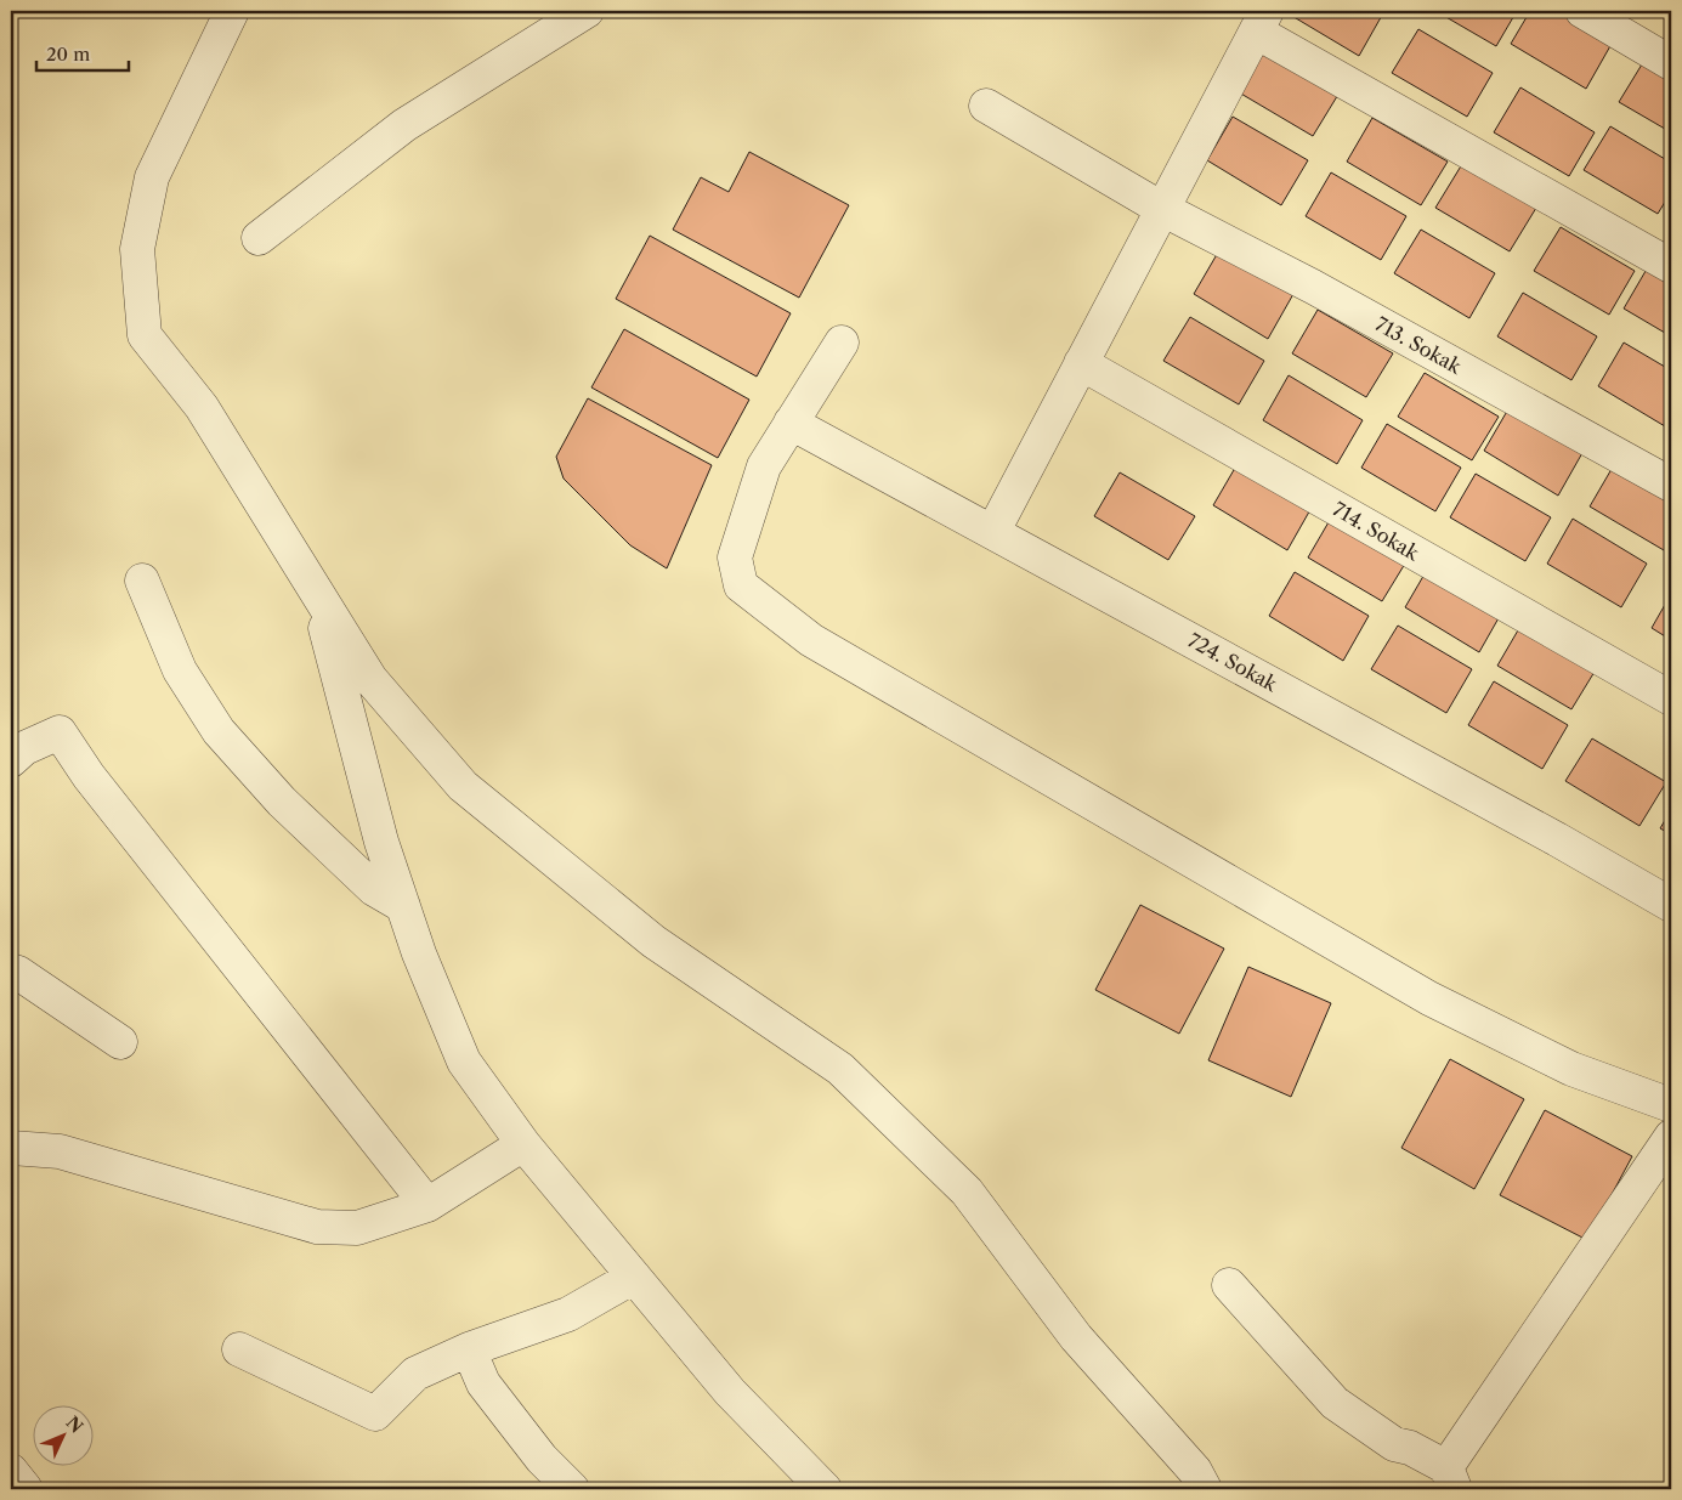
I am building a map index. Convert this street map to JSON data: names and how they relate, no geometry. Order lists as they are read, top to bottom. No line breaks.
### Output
{"streets":{"street":["713. Sokak","714. Sokak","724. Sokak"]},"scale_bar":"20 m","north":"top right"}
